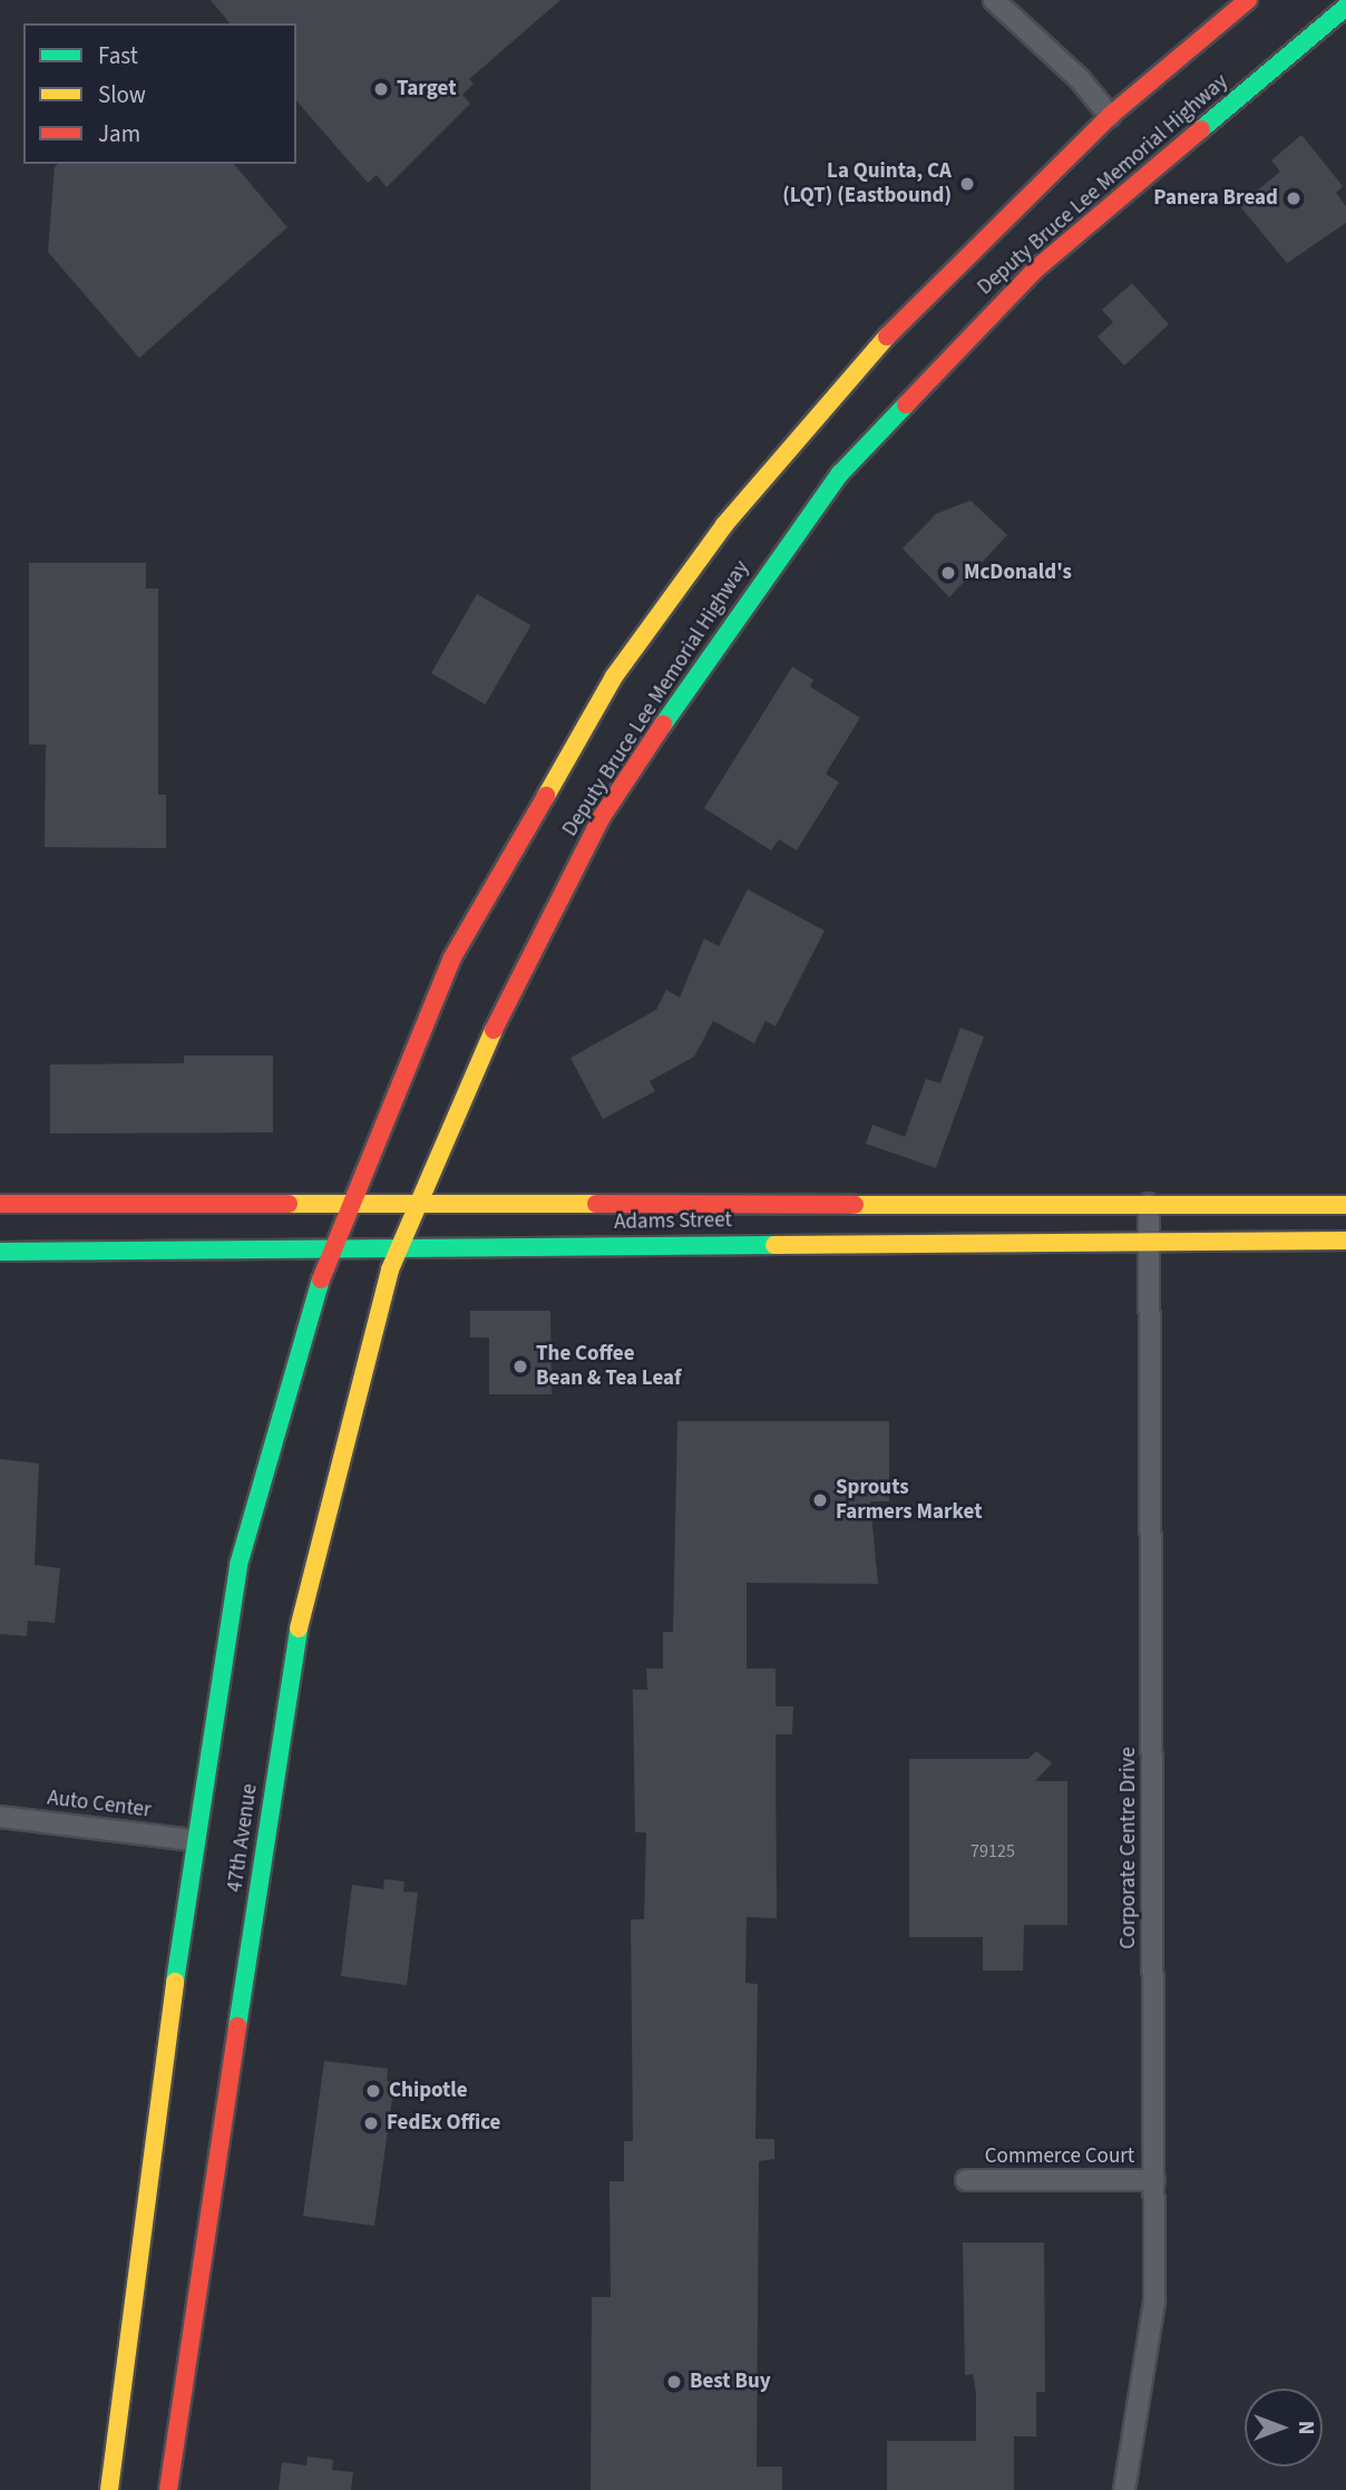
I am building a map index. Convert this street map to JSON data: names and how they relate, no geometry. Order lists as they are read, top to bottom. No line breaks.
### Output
{"streets":{"main road":["Deputy Bruce Lee Memorial Highway","Adams Street","47th Avenue"],"street":["Auto Center","Corporate Centre Drive","Commerce Court"]},"crossings":[["Deputy Bruce Lee Memorial Highway","Adams Street"],["Deputy Bruce Lee Memorial Highway","47th Avenue"],["Adams Street","47th Avenue"],["Adams Street","Corporate Centre Drive"],["Corporate Centre Drive","Commerce Court"]],"places":["Target","La Quinta, CA (LQT) (Eastbound)","Panera Bread","McDonald's","The Coffee Bean & Tea Leaf","Sprouts Farmers Market","Chipotle","FedEx Office","Best Buy"],"house_numbers":["79125"],"legend":["Fast","Slow","Jam"],"north":"right"}
